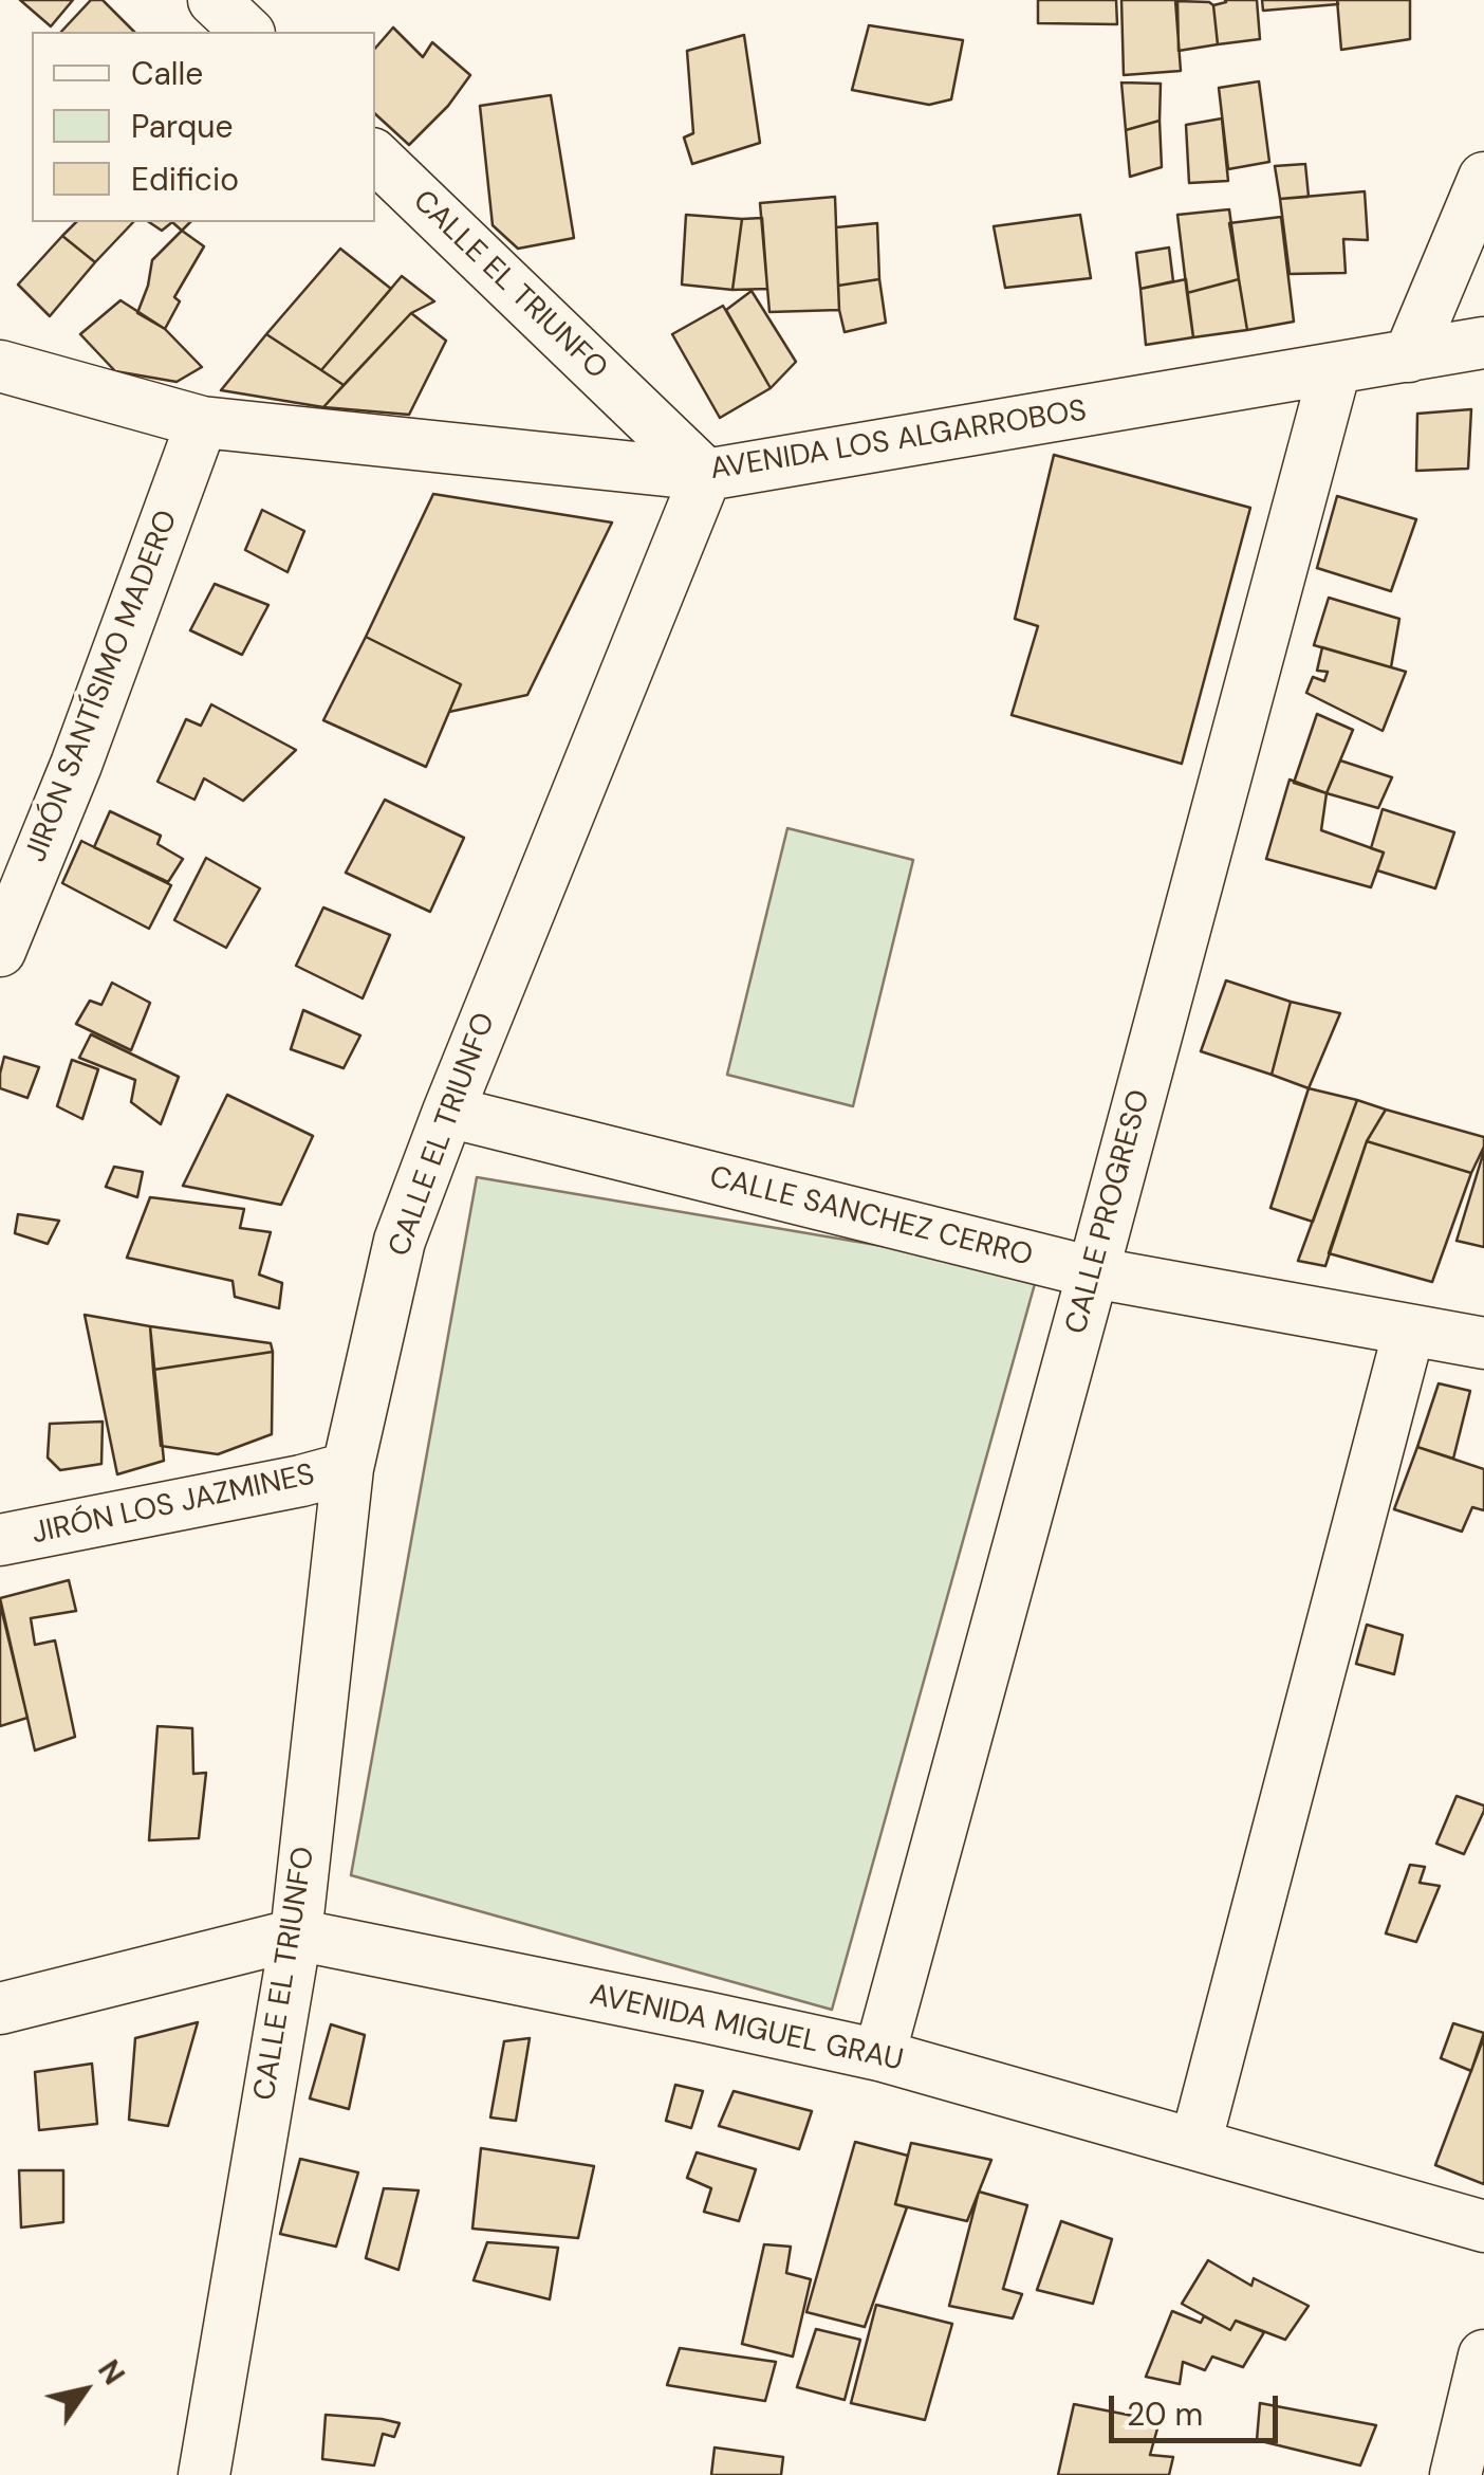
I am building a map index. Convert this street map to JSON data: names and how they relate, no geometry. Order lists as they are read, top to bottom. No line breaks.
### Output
{"streets":{"street":["CALLE EL TRIUNFO","AVENIDA LOS ALGARROBOS","JIRÓN SANTÍSIMO MADERO","CALLE PROGRESO","CALLE SANCHEZ CERRO","JIRÓN LOS JAZMINES","AVENIDA MIGUEL GRAU"]},"crossings":[["CALLE EL TRIUNFO","AVENIDA LOS ALGARROBOS"],["CALLE EL TRIUNFO","CALLE SANCHEZ CERRO"],["CALLE EL TRIUNFO","JIRÓN LOS JAZMINES"],["CALLE EL TRIUNFO","AVENIDA MIGUEL GRAU"],["AVENIDA LOS ALGARROBOS","JIRÓN SANTÍSIMO MADERO"],["AVENIDA LOS ALGARROBOS","CALLE PROGRESO"],["CALLE PROGRESO","CALLE SANCHEZ CERRO"],["CALLE PROGRESO","AVENIDA MIGUEL GRAU"]],"legend":["Calle","Parque","Edificio"],"scale_bar":"20 m","north":"top right"}
